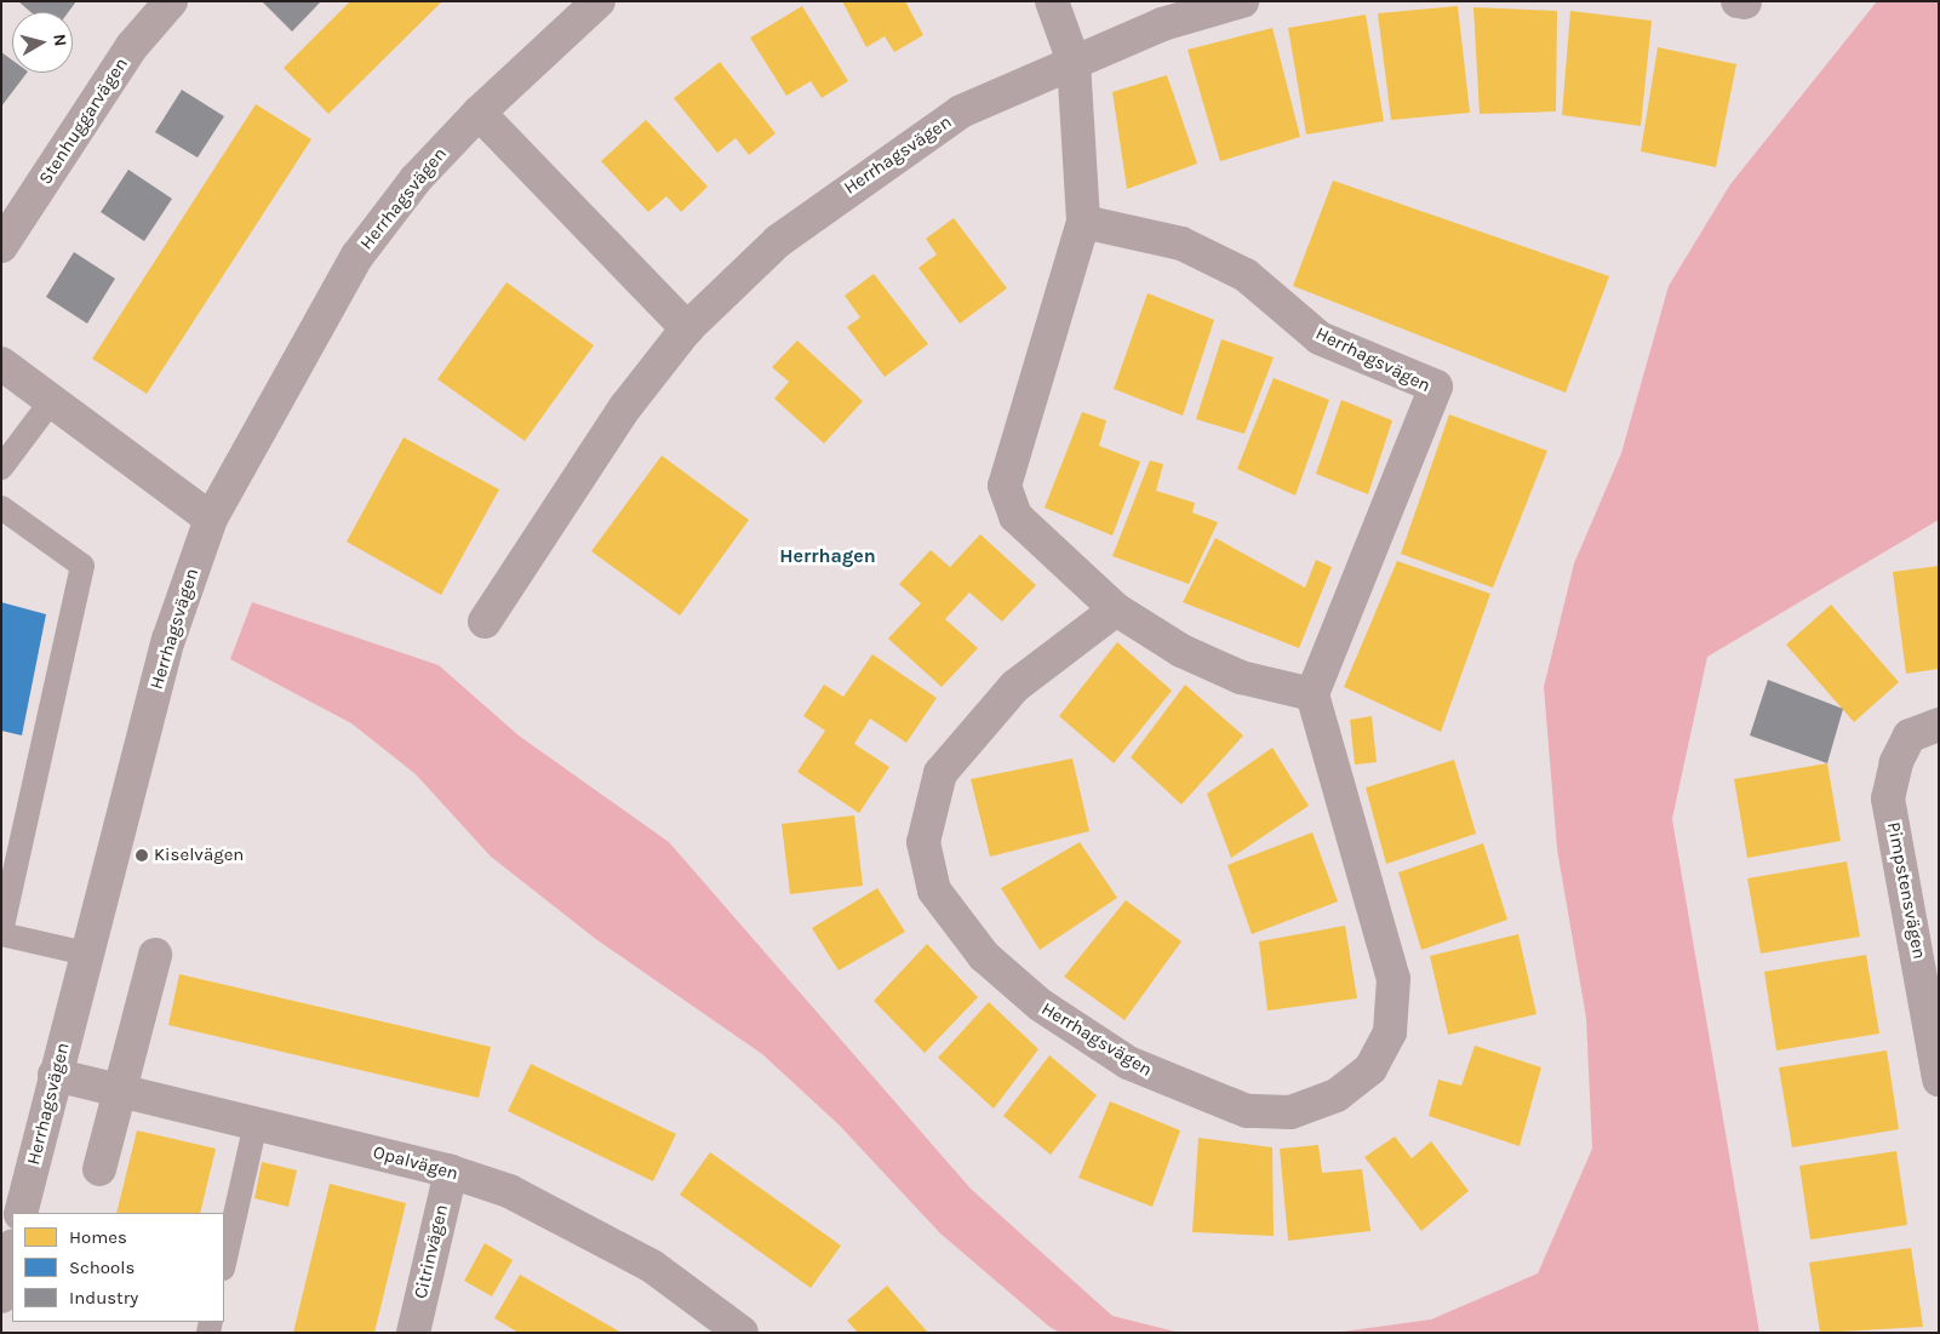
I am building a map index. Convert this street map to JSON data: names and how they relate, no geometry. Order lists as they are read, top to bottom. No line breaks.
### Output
{"streets":{"street":["Stenhuggarvägen","Herrhagsvägen","Pimpstensvägen","Opalvägen","Citrinvägen"]},"crossings":[["Herrhagsvägen","Opalvägen"],["Opalvägen","Citrinvägen"]],"districts":["Herrhagen"],"places":["Kiselvägen"],"legend":["Homes","Schools","Industry"],"north":"right"}
